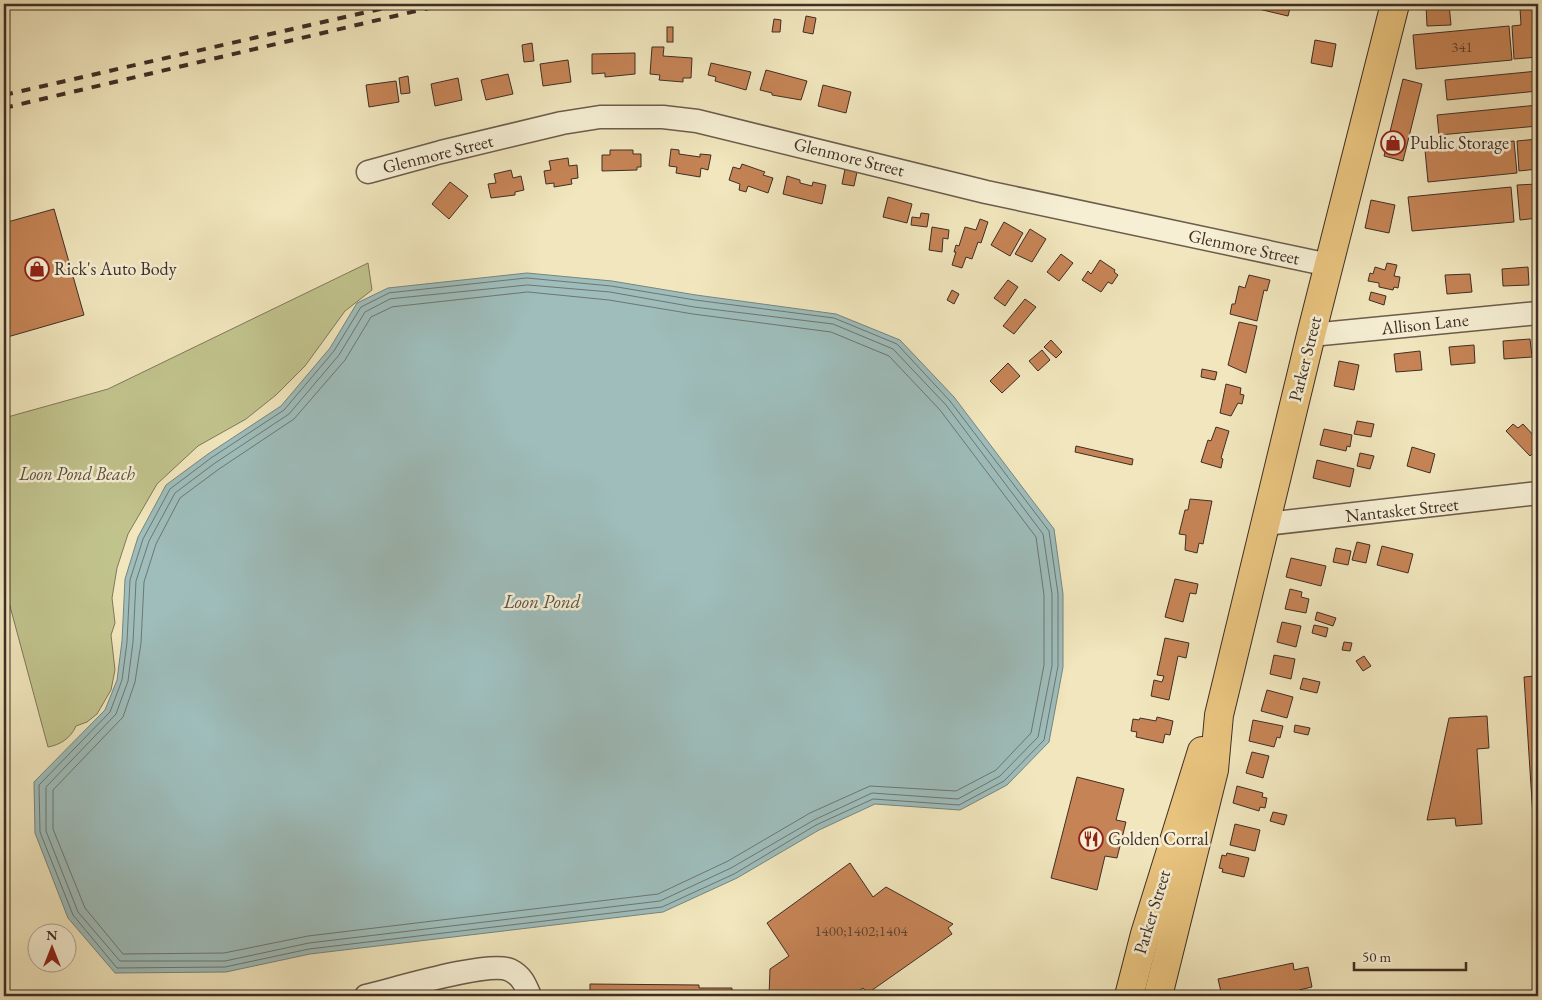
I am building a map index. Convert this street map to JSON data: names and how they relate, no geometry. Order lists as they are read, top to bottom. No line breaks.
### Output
{"streets":{"main road":["Parker Street"],"street":["Glenmore Street","Allison Lane","Nantasket Street"]},"crossings":[["Glenmore Street","Parker Street"],["Allison Lane","Parker Street"],["Parker Street","Nantasket Street"]],"water":["Loon Pond"],"parks":["Loon Pond Beach"],"places":{"shop":["Public Storage","Rick's Auto Body"],"restaurant":["Golden Corral"]},"house_numbers":["341","1400;1402;1404"],"scale_bar":"50 m","north":"top"}
